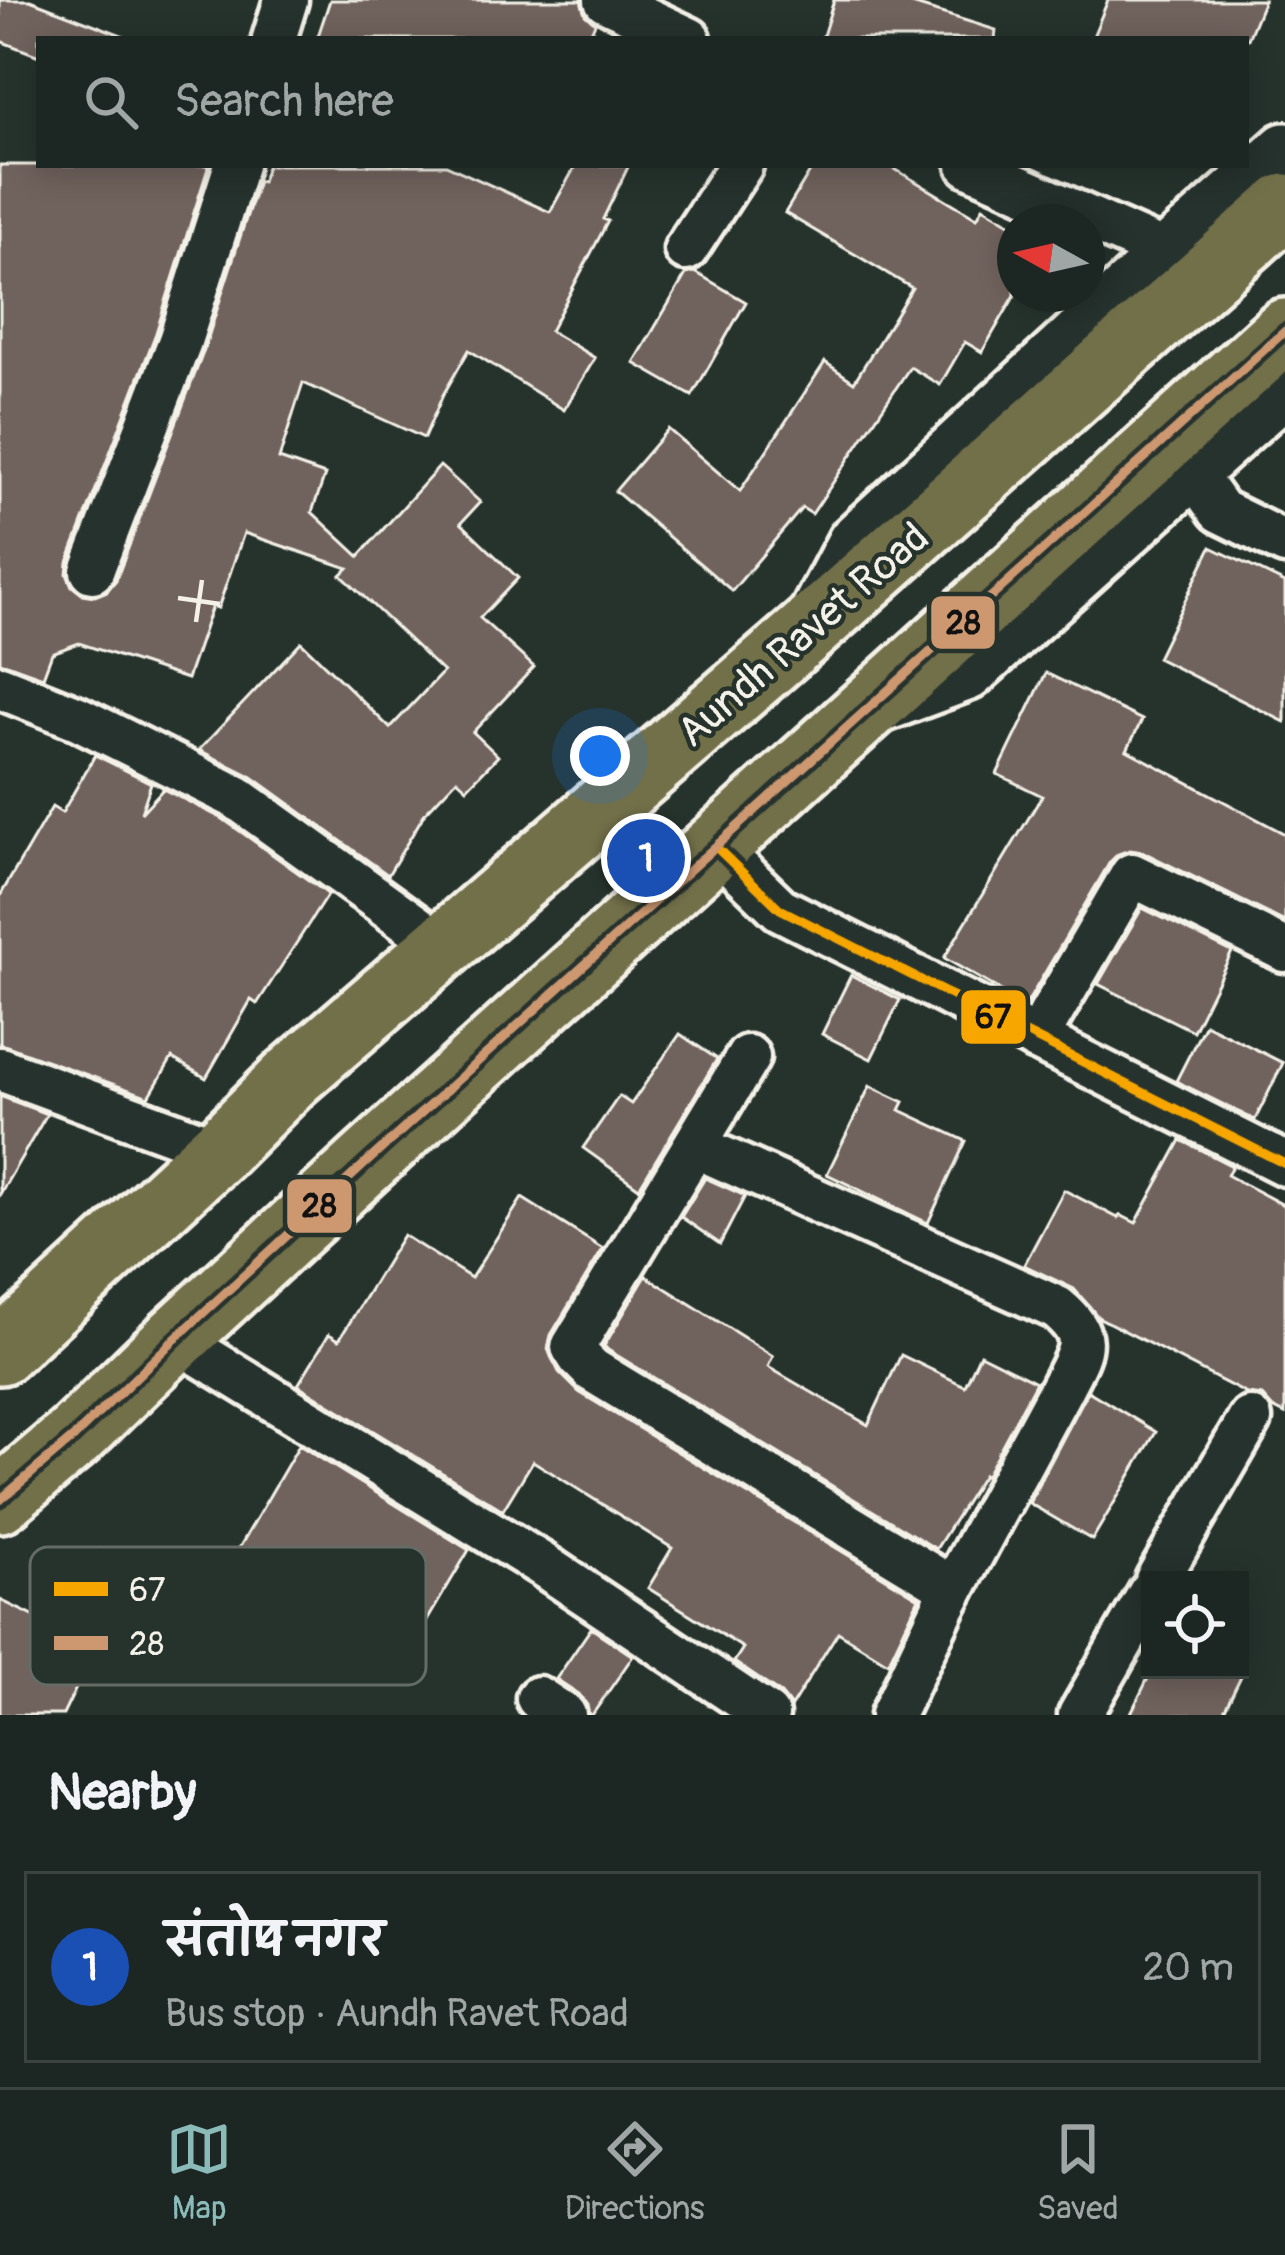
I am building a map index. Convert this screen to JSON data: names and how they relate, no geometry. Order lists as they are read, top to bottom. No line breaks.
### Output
{"streets":{"main road":["Aundh Ravet Road"]},"lines":["transit line 28","transit line 67"],"legend":["67","28"],"north":"left","page":{"search":"Search here","pins":"1","heading":"Nearby","list":[{"mark":"1","name":"संतोष नगर","note":"Bus stop · Aundh Ravet Road","value":"20 m"}],"nav":["Map","Directions","Saved"]}}
